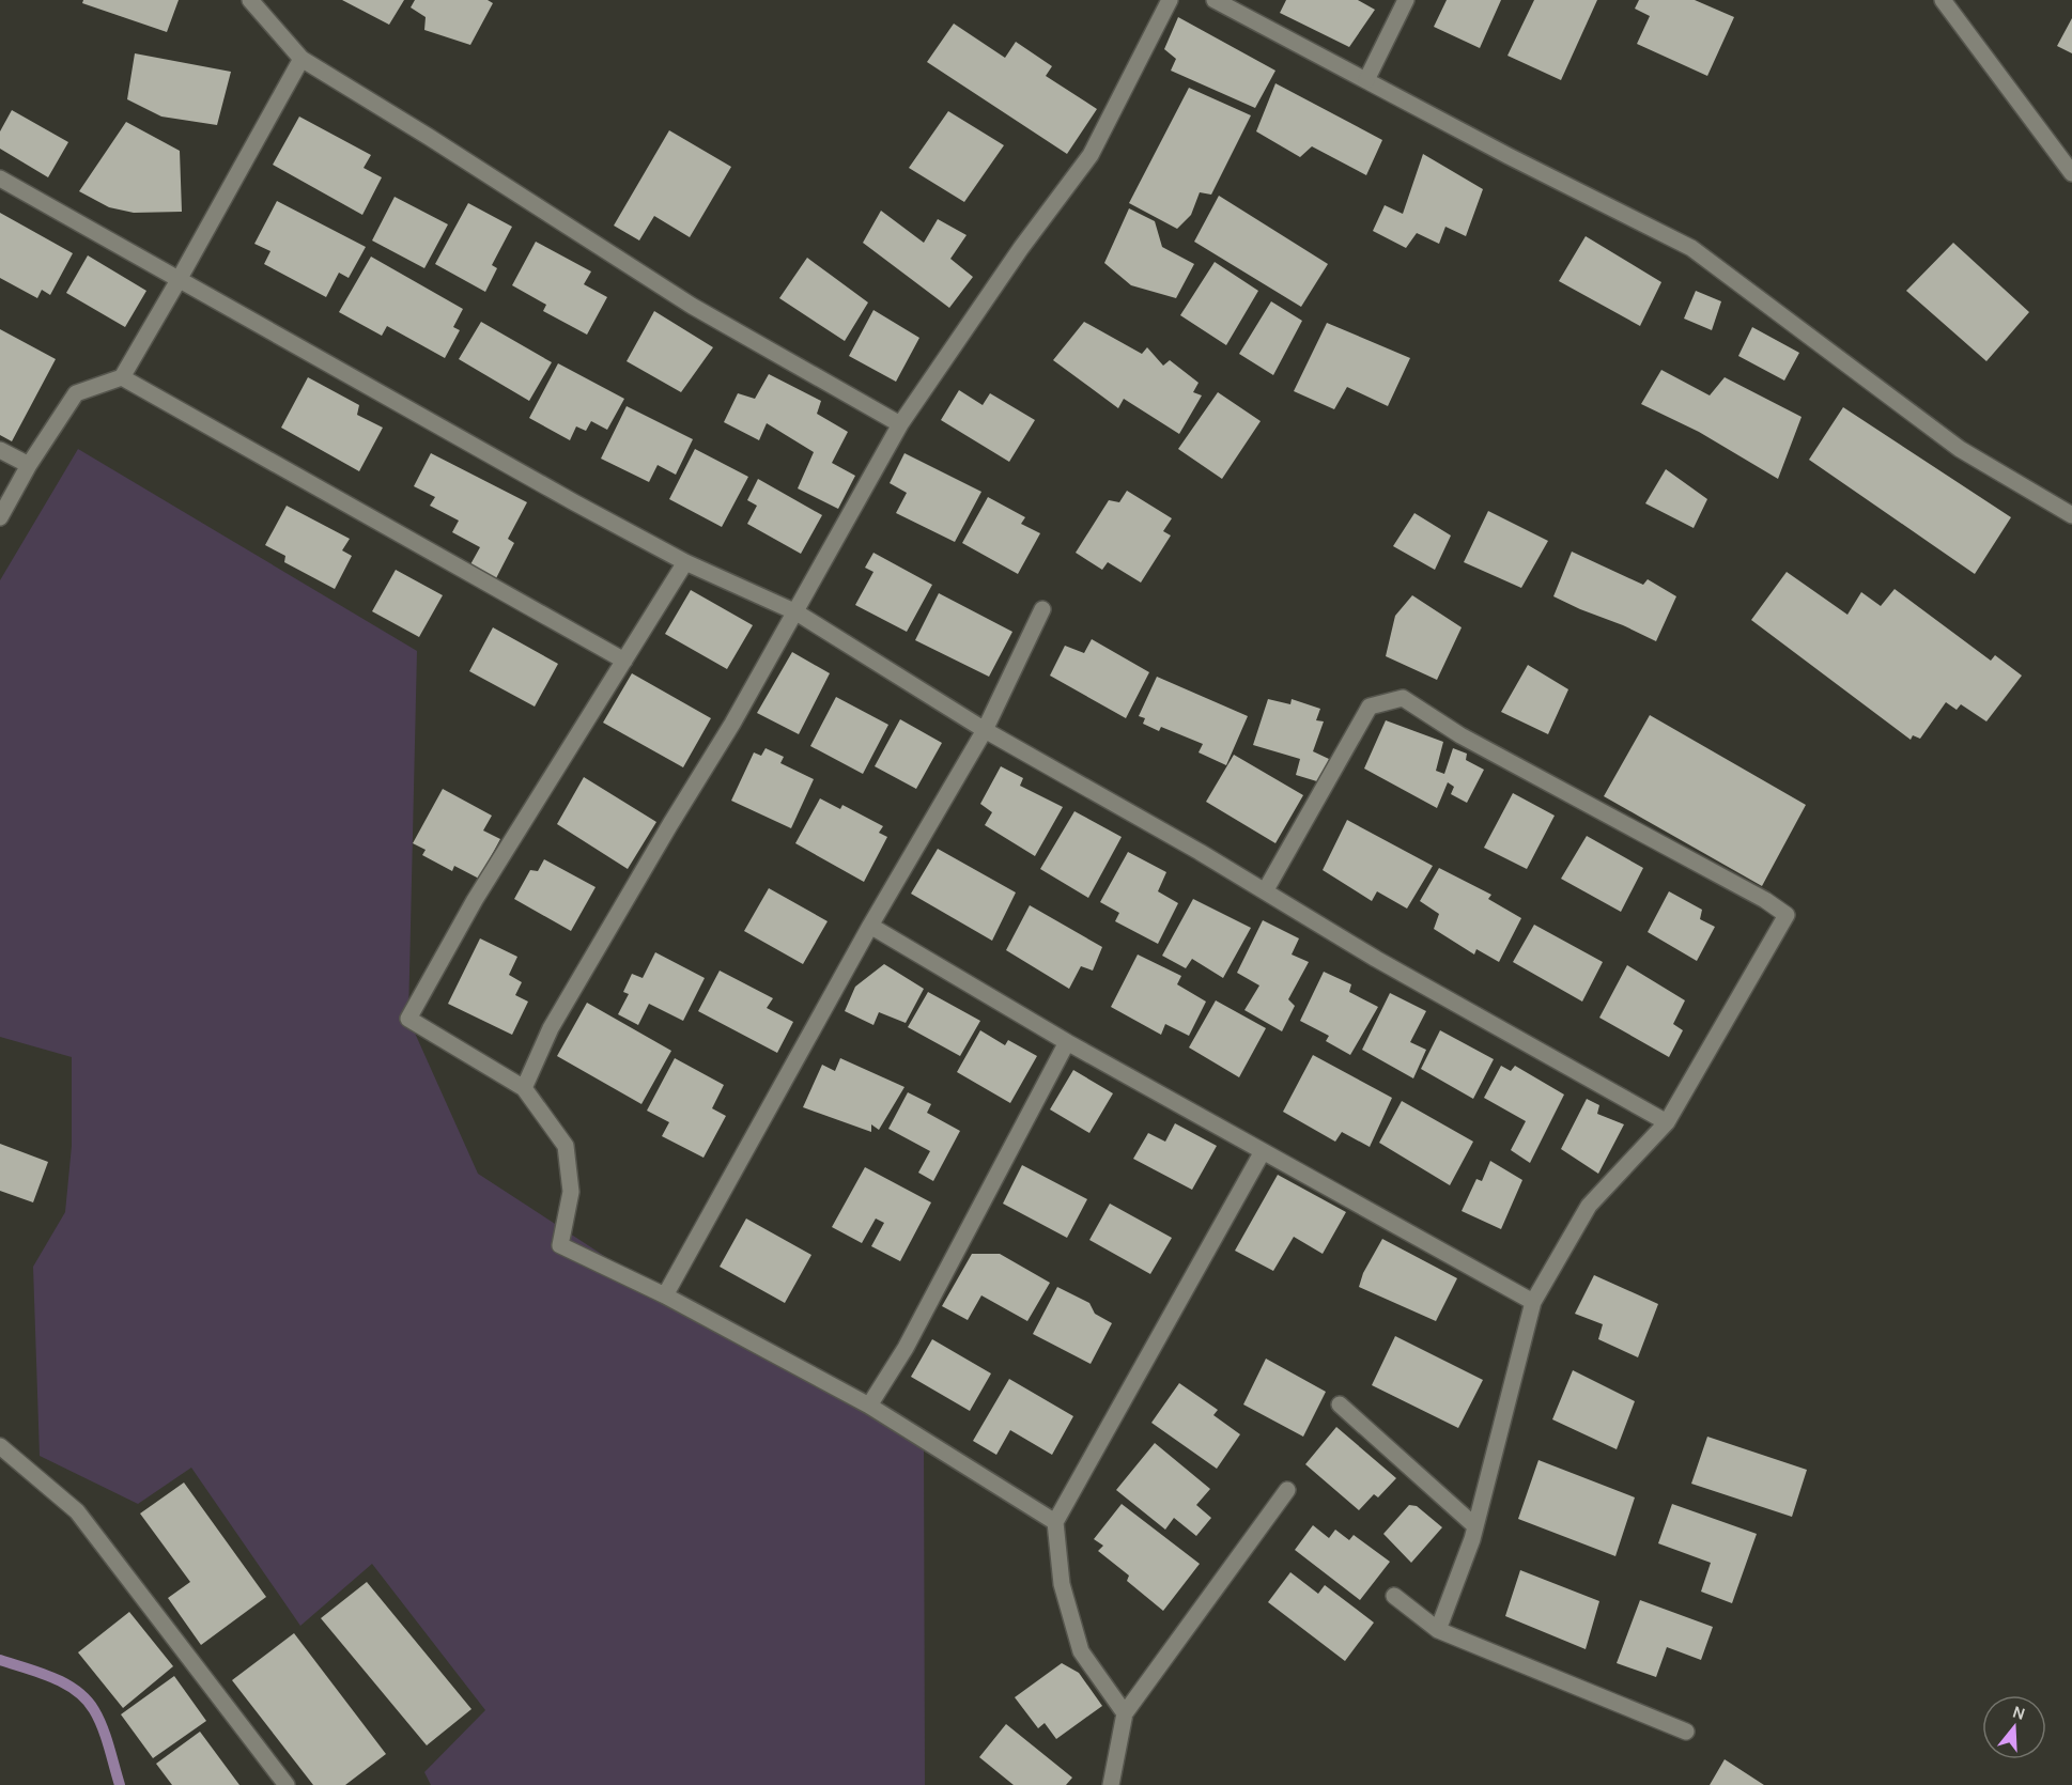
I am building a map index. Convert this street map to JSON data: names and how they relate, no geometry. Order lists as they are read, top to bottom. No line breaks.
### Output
{"north":"top"}
